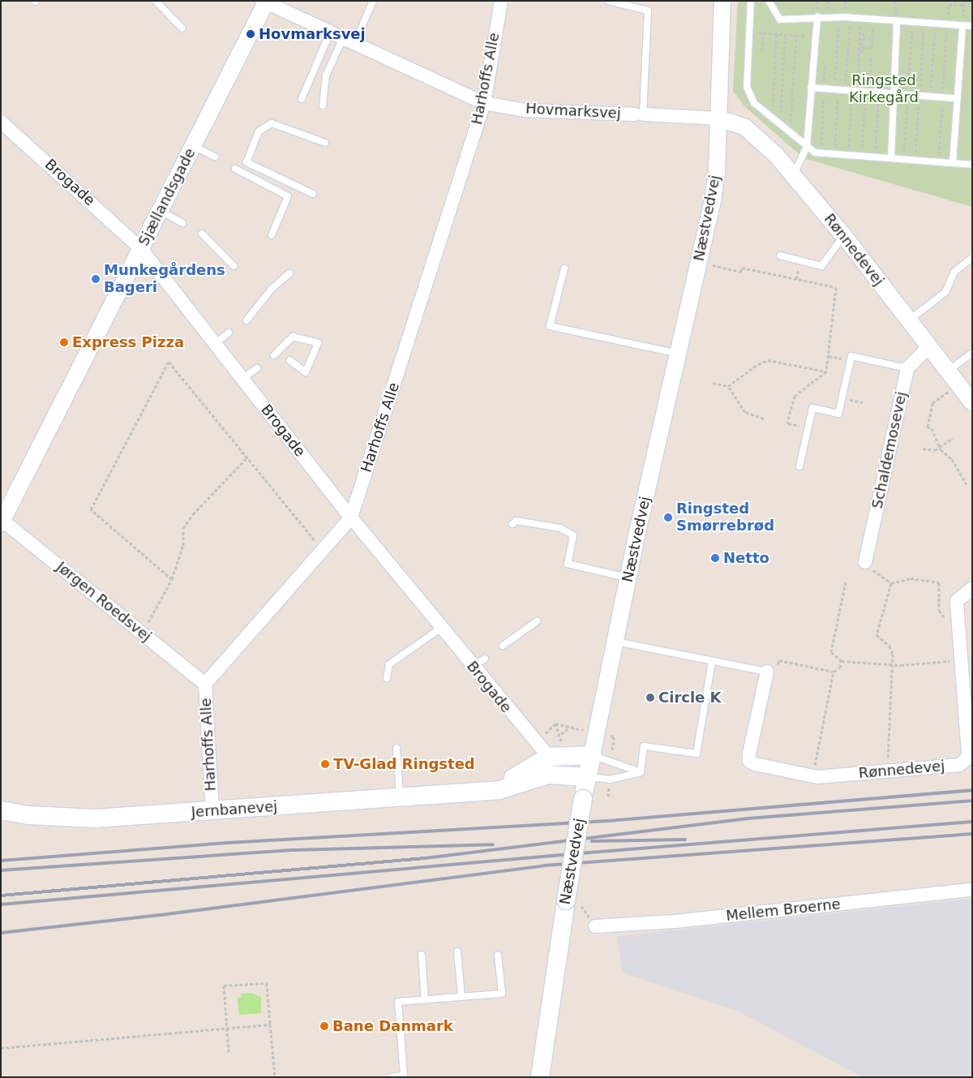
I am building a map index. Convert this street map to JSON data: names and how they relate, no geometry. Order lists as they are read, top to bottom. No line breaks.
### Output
{"streets":{"main road":["Næstvedvej","Jernbanevej"],"street":["Harhoffs Alle","Hovmarksvej","Brogade","Sjællandsgade","Rønnedevej","Schaldemosevej","Jørgen Roedsvej","Mellem Broerne"]},"crossings":[["Harhoffs Alle","Hovmarksvej"],["Harhoffs Alle","Brogade"],["Harhoffs Alle","Jørgen Roedsvej"],["Harhoffs Alle","Jernbanevej"],["Hovmarksvej","Sjællandsgade"],["Hovmarksvej","Næstvedvej"],["Hovmarksvej","Rønnedevej"],["Brogade","Sjællandsgade"],["Brogade","Jernbanevej"],["Sjællandsgade","Jørgen Roedsvej"],["Næstvedvej","Rønnedevej"],["Næstvedvej","Jernbanevej"]],"parks":["Ringsted Kirkegård"],"places":["Hovmarksvej","Munkegårdens Bageri","Express Pizza","Ringsted Smørrebrød","Netto","Circle K","TV-Glad Ringsted","Bane Danmark"]}
